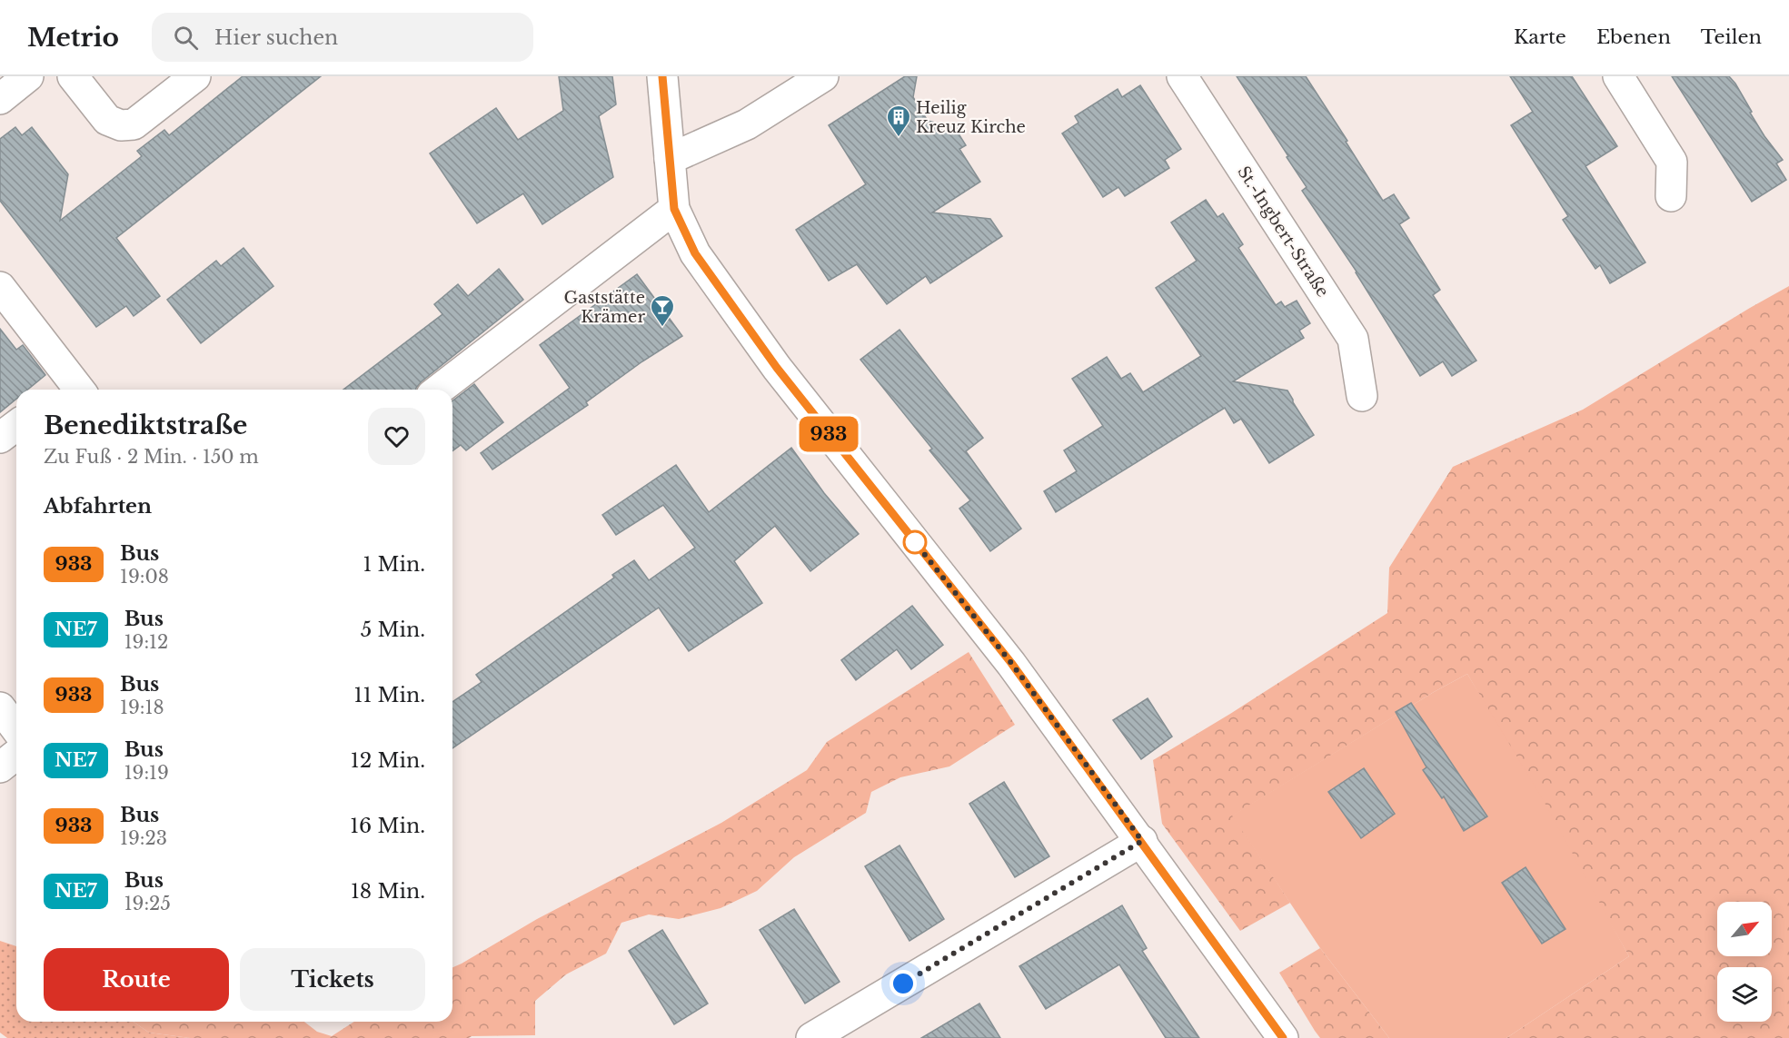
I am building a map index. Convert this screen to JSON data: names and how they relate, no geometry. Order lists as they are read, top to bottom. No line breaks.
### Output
{"streets":{"street":["St.-Ingbert-Straße"]},"places":{"building":["Heilig Kreuz Kirche"],"bar":["Gaststätte Krämer"]},"lines":["bus line 933"],"north":"top right","page":{"header":"Metrio","search":"Hier suchen","nav":["Karte","Ebenen","Teilen"],"on_map":"933","heading":[["Benediktstraße","Zu Fuß · 2 Min. · 150 m"],"Abfahrten"],"list":[{"mark":"933","name":"Bus","note":"19:08","value":"1 Min."},{"mark":"NE7","name":"Bus","note":"19:12","value":"5 Min."},{"mark":"933","name":"Bus","note":"19:18","value":"11 Min."},{"mark":"NE7","name":"Bus","note":"19:19","value":"12 Min."},{"mark":"933","name":"Bus","note":"19:23","value":"16 Min."},{"mark":"NE7","name":"Bus","note":"19:25","value":"18 Min."}],"buttons":["Route","Tickets"]}}
